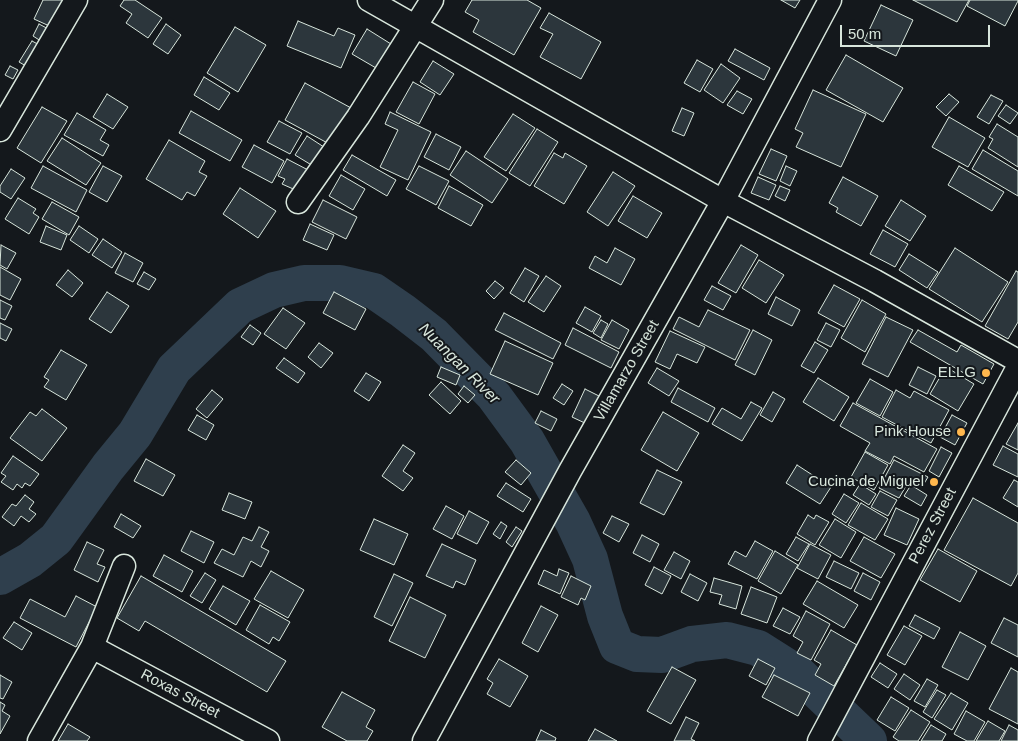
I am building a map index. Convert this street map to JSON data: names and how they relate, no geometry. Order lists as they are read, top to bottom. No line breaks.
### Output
{"streets":{"street":["Villamarzo Street","Perez Street","Roxas Street"]},"water":["Nuangan River"],"places":["ELLG","Pink House","Cucina de Miguel"],"scale_bar":"50 m"}
